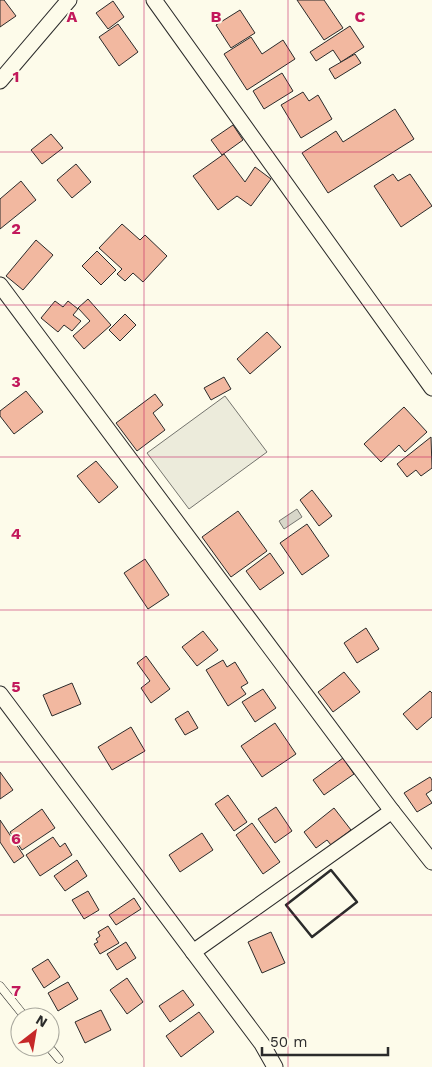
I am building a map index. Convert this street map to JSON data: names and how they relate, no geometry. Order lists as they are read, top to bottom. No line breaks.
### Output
{"scale_bar":"50 m","north":"top right","grid":{"columns":["A","B","C"],"rows":["1","2","3","4","5","6","7"]}}
